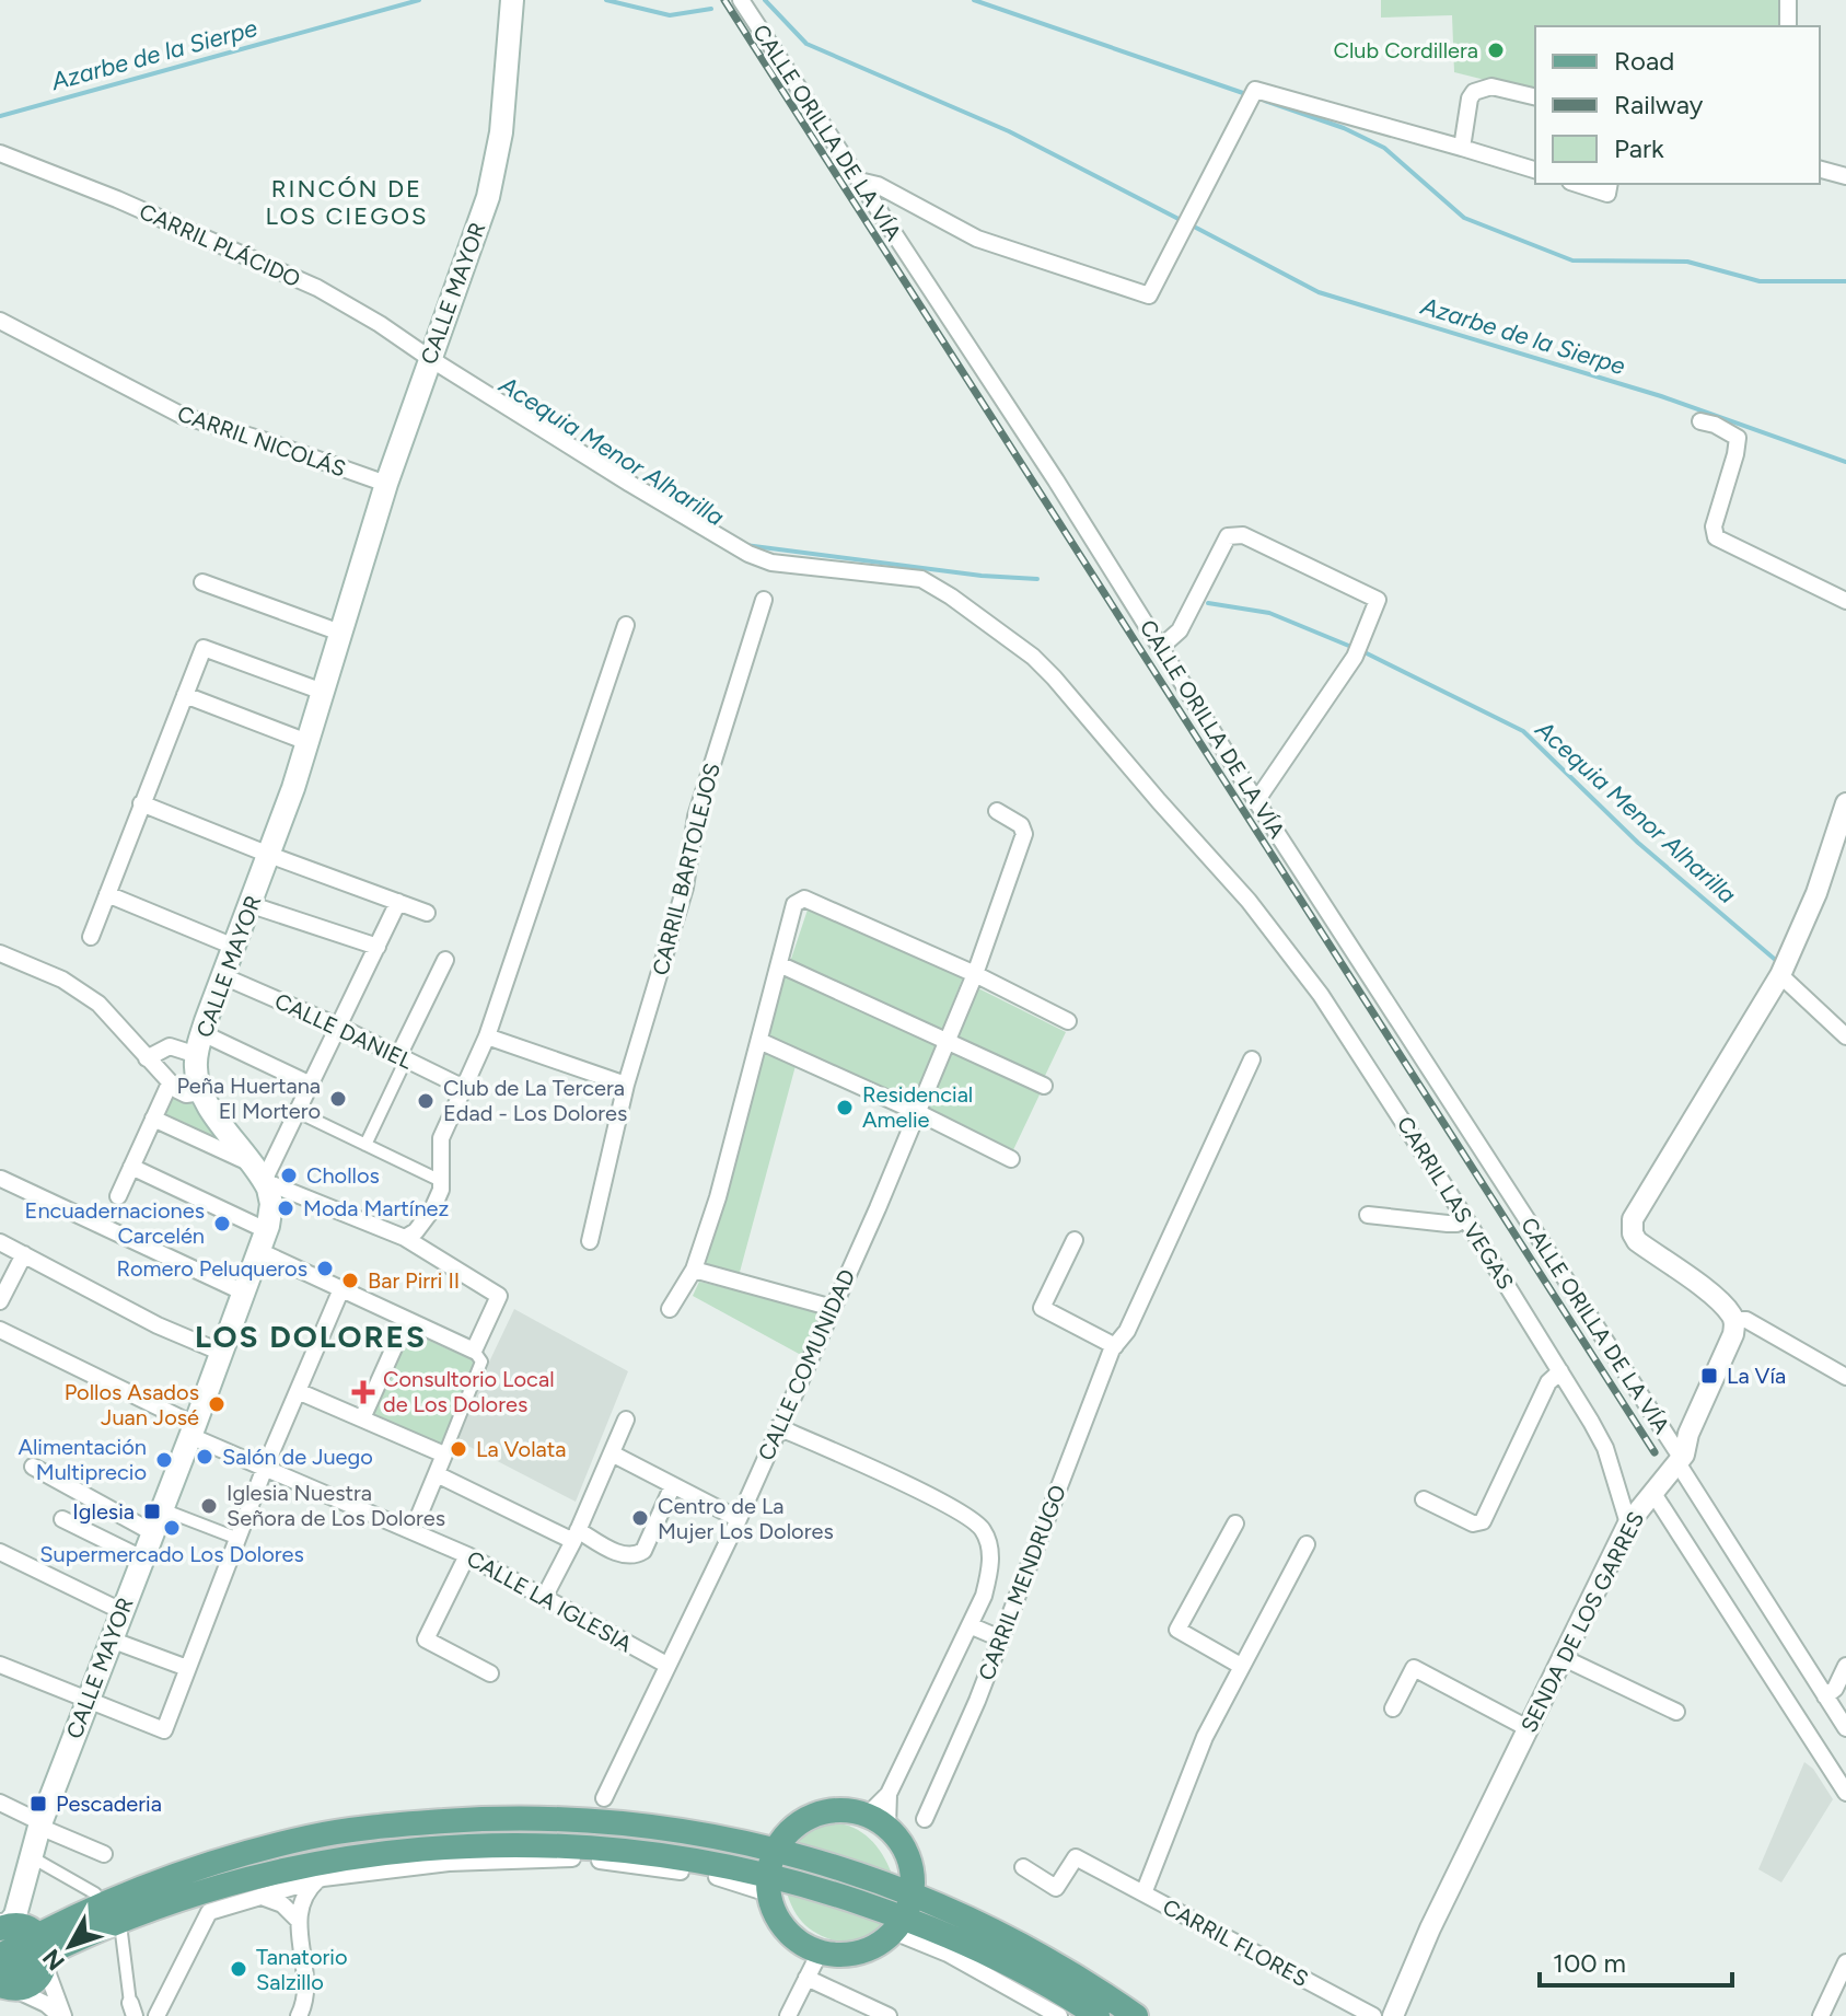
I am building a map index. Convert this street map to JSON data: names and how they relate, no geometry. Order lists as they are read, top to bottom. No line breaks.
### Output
{"streets":{"main road":["CALLE MAYOR"],"street":["CALLE ORILLA DE LA VÍA","CARRIL PLÁCIDO","CARRIL NICOLÁS","CARRIL BARTOLEJOS","CALLE DANIEL","CARRIL LAS VEGAS","CALLE COMUNIDAD","CARRIL MENDRUGO","CALLE LA IGLESIA","SENDA DE LOS GARRES","CARRIL FLORES"]},"crossings":[["CALLE ORILLA DE LA VÍA","SENDA DE LOS GARRES"],["CARRIL PLÁCIDO","CALLE MAYOR"],["CARRIL PLÁCIDO","CARRIL LAS VEGAS"],["CALLE MAYOR","CARRIL NICOLÁS"],["CALLE MAYOR","CALLE DANIEL"],["CALLE MAYOR","CALLE LA IGLESIA"],["CARRIL LAS VEGAS","SENDA DE LOS GARRES"],["CALLE COMUNIDAD","CALLE LA IGLESIA"]],"districts":["RINCÓN DE LOS CIEGOS","LOS DOLORES"],"water":["Azarbe de la Sierpe","Acequia Menor Alharilla"],"places":{"other":["Club Cordillera","Peña Huertana El Mortero","Club de La Tercera Edad - Los Dolores","Residencial Amelie","Chollos","Moda Martínez","Encuadernaciones Carcelén","Romero Peluqueros","Bar Pirri II","Pollos Asados Juan José","La Volata","Salón de Juego","Alimentación Multiprecio","Iglesia Nuestra Señora de Los Dolores","Centro de La Mujer Los Dolores","Supermercado Los Dolores","Tanatorio Salzillo"],"transit":["La Vía","Iglesia","Pescaderia"],"health":["Consultorio Local de Los Dolores"]},"legend":["Road","Railway","Park"],"scale_bar":"100 m","north":"bottom left"}
